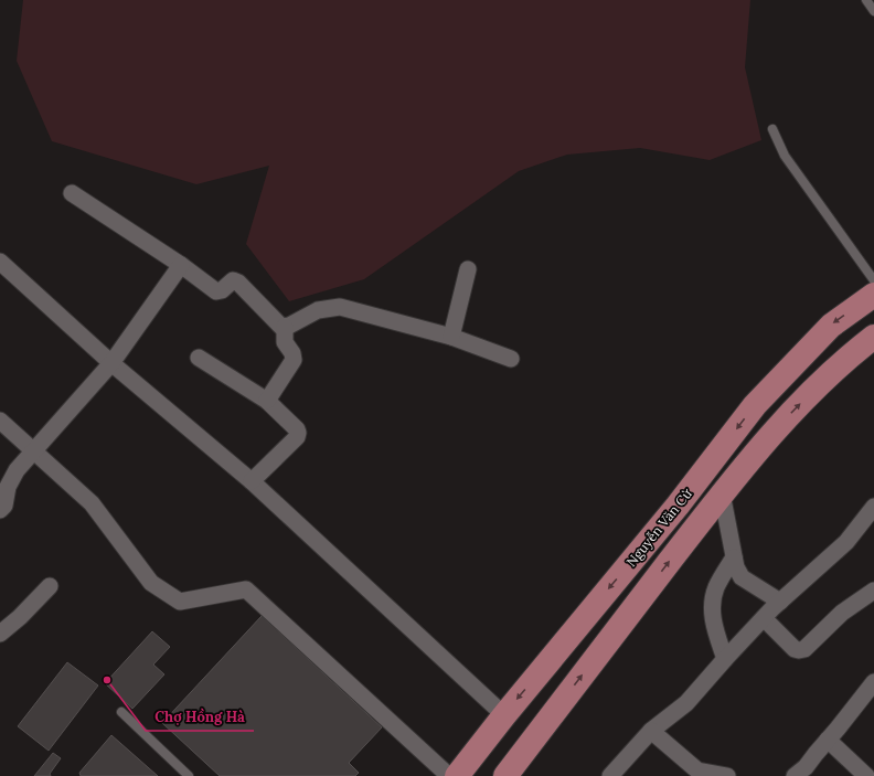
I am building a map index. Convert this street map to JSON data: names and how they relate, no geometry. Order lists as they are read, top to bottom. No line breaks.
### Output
{"streets":{"main road":["Nguyễn Văn Cừ"]},"places":["Chợ Hồng Hà"]}
